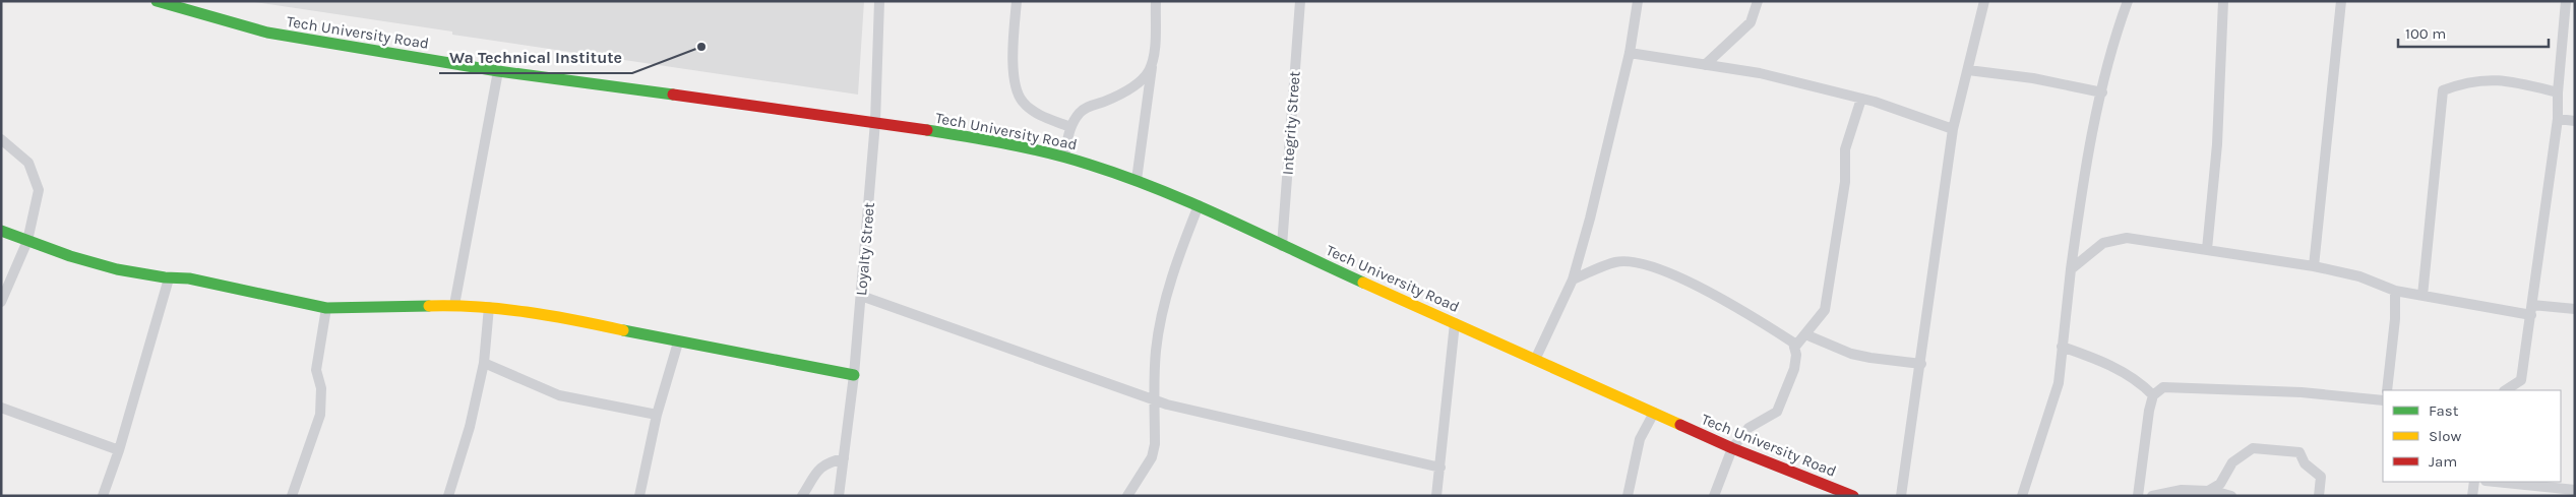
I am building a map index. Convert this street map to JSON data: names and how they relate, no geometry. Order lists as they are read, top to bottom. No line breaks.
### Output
{"streets":{"street":["Tech University Road","Integrity Street","Loyalty Street"]},"crossings":[["Tech University Road","Integrity Street"],["Tech University Road","Loyalty Street"]],"places":["Wa Technical Institute"],"legend":["Fast","Slow","Jam"],"scale_bar":"100 m"}
